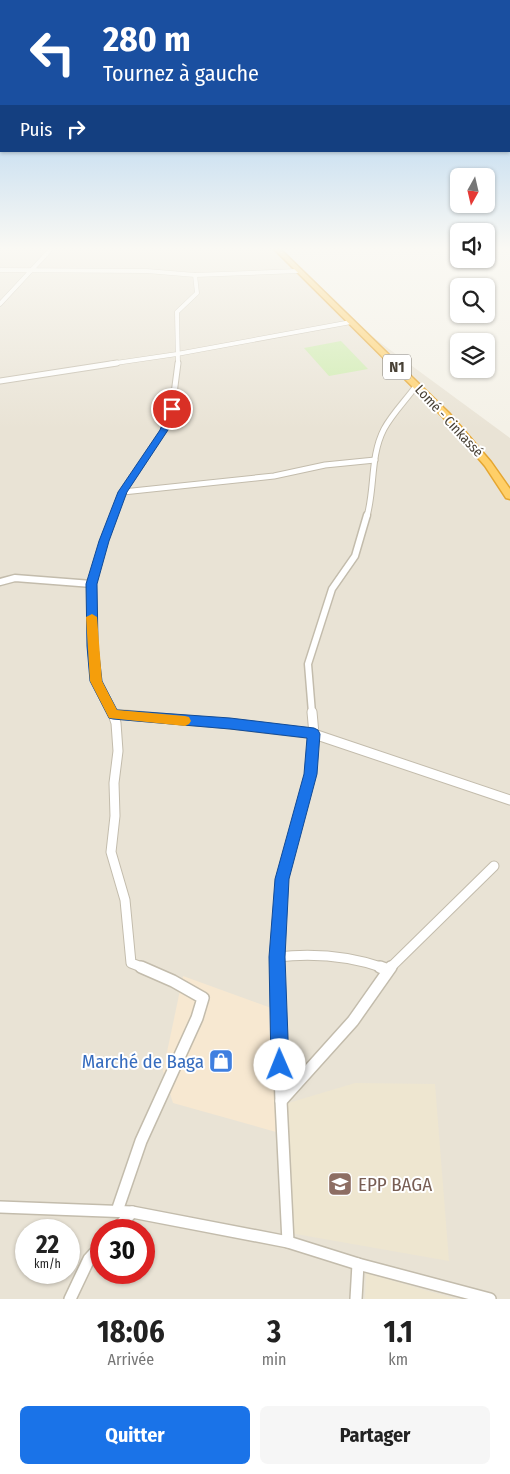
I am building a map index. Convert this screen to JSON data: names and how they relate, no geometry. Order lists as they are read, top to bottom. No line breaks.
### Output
{"streets":{"highway":["N1","Lomé - Cinkassé"]},"places":{"shop":["Marché de Baga"],"school or university":["EPP BAGA"]},"north":"bottom","page":{"turn":["280 m","Tournez à gauche"],"then":"Puis","speed":"22 km/h","limit":"30","eta":["18:06","Arrivée","3","min","1.1","km"],"buttons":["Quitter","Partager"]}}
